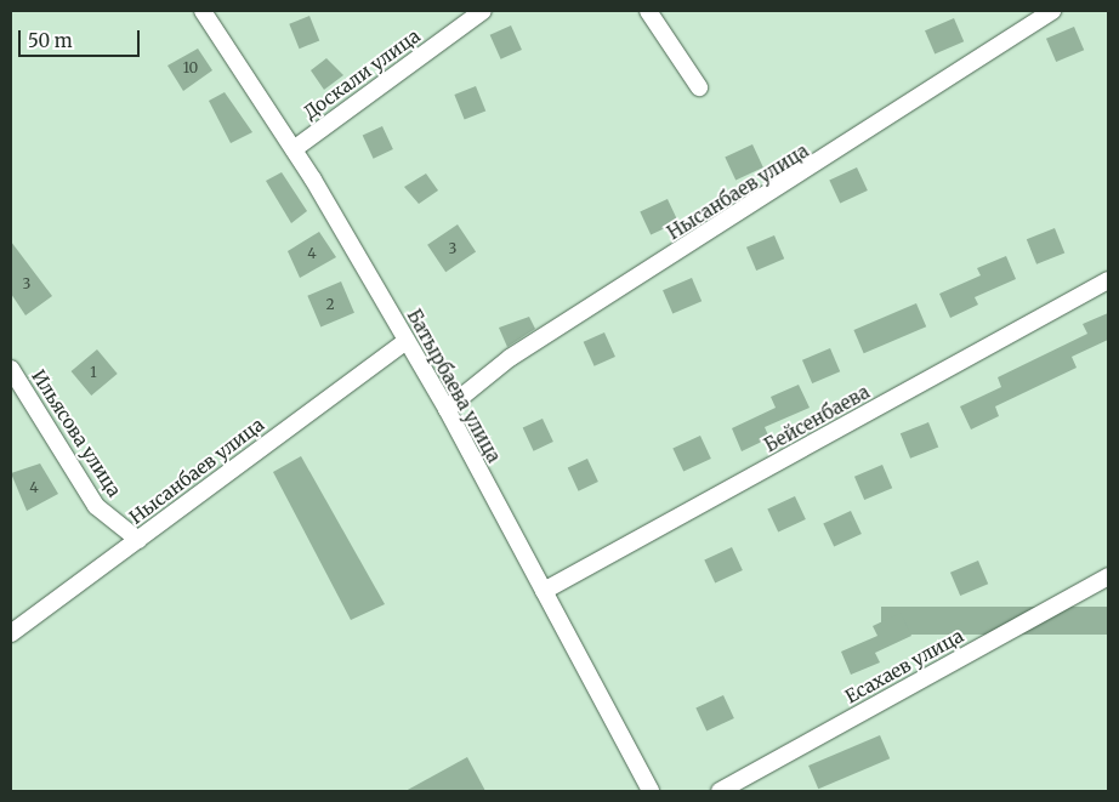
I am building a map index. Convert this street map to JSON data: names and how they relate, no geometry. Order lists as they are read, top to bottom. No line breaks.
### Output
{"streets":{"street":["Доскали улица","Нысанбаев улица","Батырбаева улица","Бейсенбаева","Ильясова улица","Есахаев улица"]},"crossings":[["Доскали улица","Батырбаева улица"],["Нысанбаев улица","Батырбаева улица"],["Нысанбаев улица","Ильясова улица"],["Батырбаева улица","Бейсенбаева"]],"house_numbers":["10","3","4","3","2","1","4"],"scale_bar":"50 m"}
